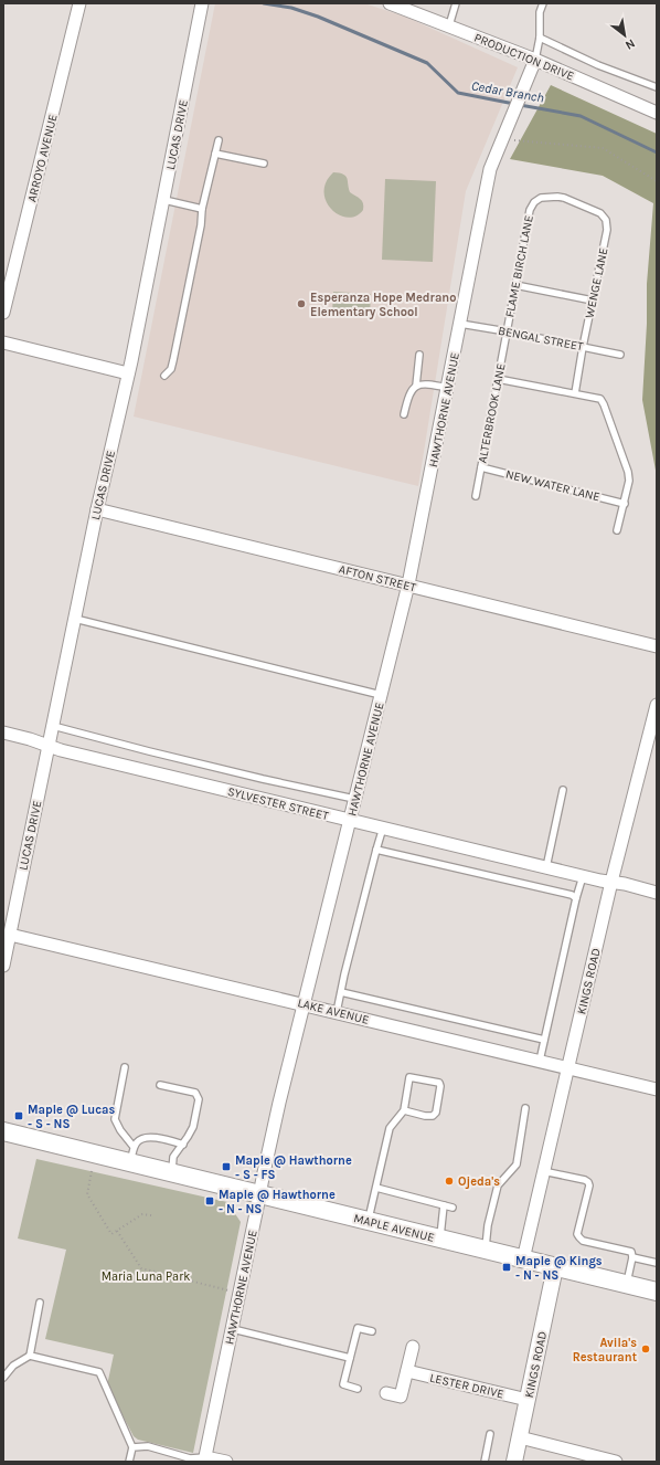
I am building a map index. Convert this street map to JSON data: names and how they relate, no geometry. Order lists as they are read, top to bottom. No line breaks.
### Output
{"streets":{"main road":["MAPLE AVENUE"],"street":["PRODUCTION DRIVE","LUCAS DRIVE","ARROYO AVENUE","HAWTHORNE AVENUE","AFTON STREET","SYLVESTER STREET","KINGS ROAD","LAKE AVENUE","LESTER DRIVE"],"lane":["FLAME BIRCH LANE","WENGE LANE","BENGAL STREET","ALTERBROOK LANE","NEW WATER LANE"]},"crossings":[["PRODUCTION DRIVE","HAWTHORNE AVENUE"],["LUCAS DRIVE","AFTON STREET"],["LUCAS DRIVE","SYLVESTER STREET"],["LUCAS DRIVE","LAKE AVENUE"],["FLAME BIRCH LANE","WENGE LANE"],["FLAME BIRCH LANE","BENGAL STREET"],["FLAME BIRCH LANE","ALTERBROOK LANE"],["WENGE LANE","BENGAL STREET"],["BENGAL STREET","HAWTHORNE AVENUE"],["BENGAL STREET","ALTERBROOK LANE"],["HAWTHORNE AVENUE","AFTON STREET"],["HAWTHORNE AVENUE","SYLVESTER STREET"],["HAWTHORNE AVENUE","LAKE AVENUE"],["HAWTHORNE AVENUE","MAPLE AVENUE"],["ALTERBROOK LANE","NEW WATER LANE"],["SYLVESTER STREET","KINGS ROAD"],["KINGS ROAD","LAKE AVENUE"],["KINGS ROAD","MAPLE AVENUE"],["KINGS ROAD","LESTER DRIVE"]],"water":["Cedar Branch"],"parks":["Maria Luna Park"],"places":{"other":["Esperanza Hope Medrano Elementary School","Ojeda's","Avila's Restaurant"],"transit":["Maple @ Lucas - S - NS","Maple @ Hawthorne - S - FS","Maple @ Hawthorne - N - NS","Maple @ Kings - N - NS"]},"north":"bottom right"}
